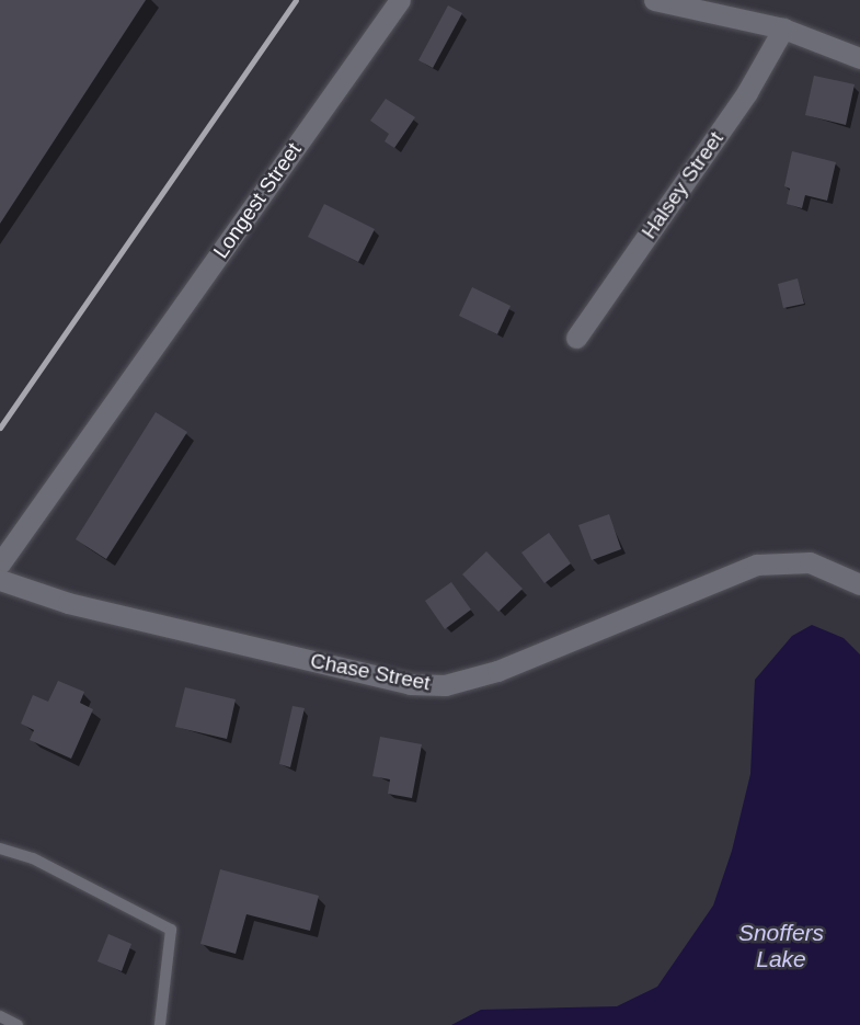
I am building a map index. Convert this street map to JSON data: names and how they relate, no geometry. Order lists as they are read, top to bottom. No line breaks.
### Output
{"streets":{"street":["Halsey Street","Longest Street","Chase Street"]},"water":["Snoffers Lake"]}
